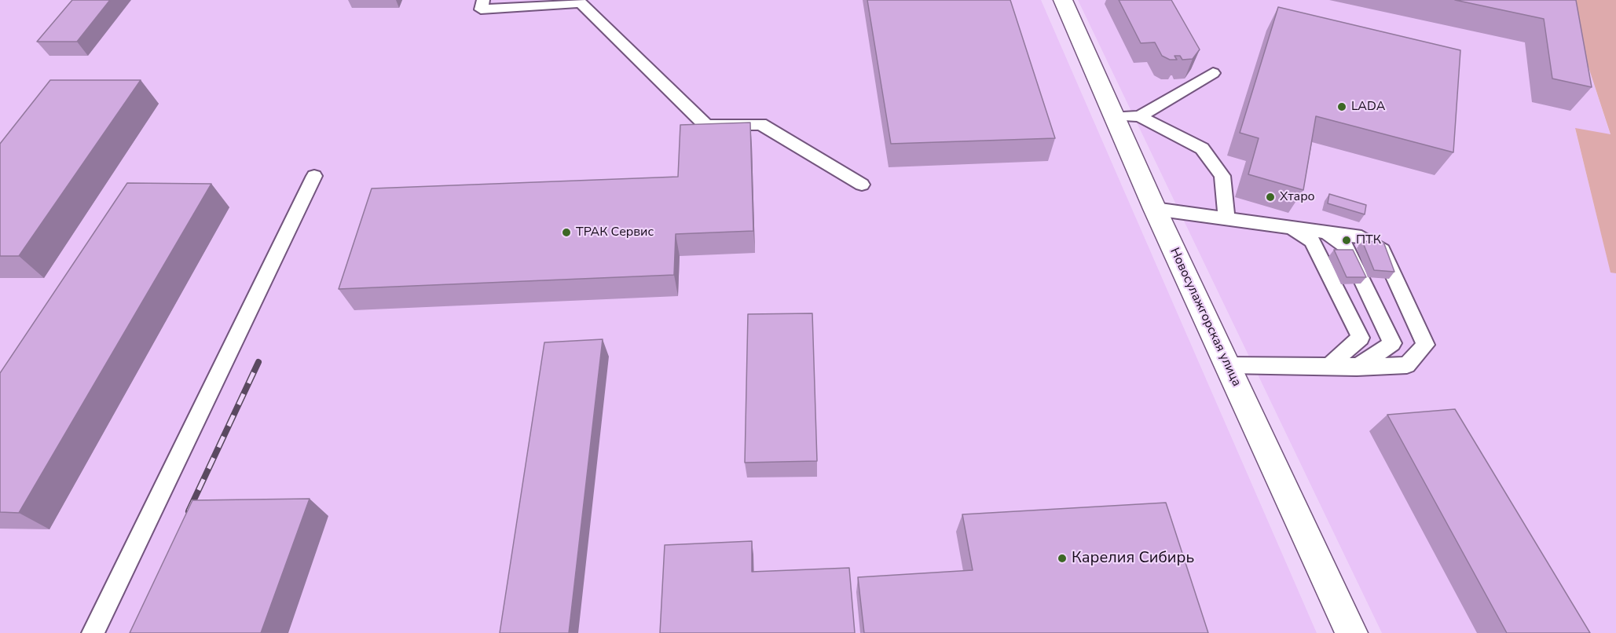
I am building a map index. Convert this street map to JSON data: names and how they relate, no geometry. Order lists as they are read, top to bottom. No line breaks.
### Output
{"streets":{"main road":["Новосулажгорская улица"]},"places":["LADA","Хтаро","ТРАК Сервис","ПТК","Карелия Сибирь"]}
